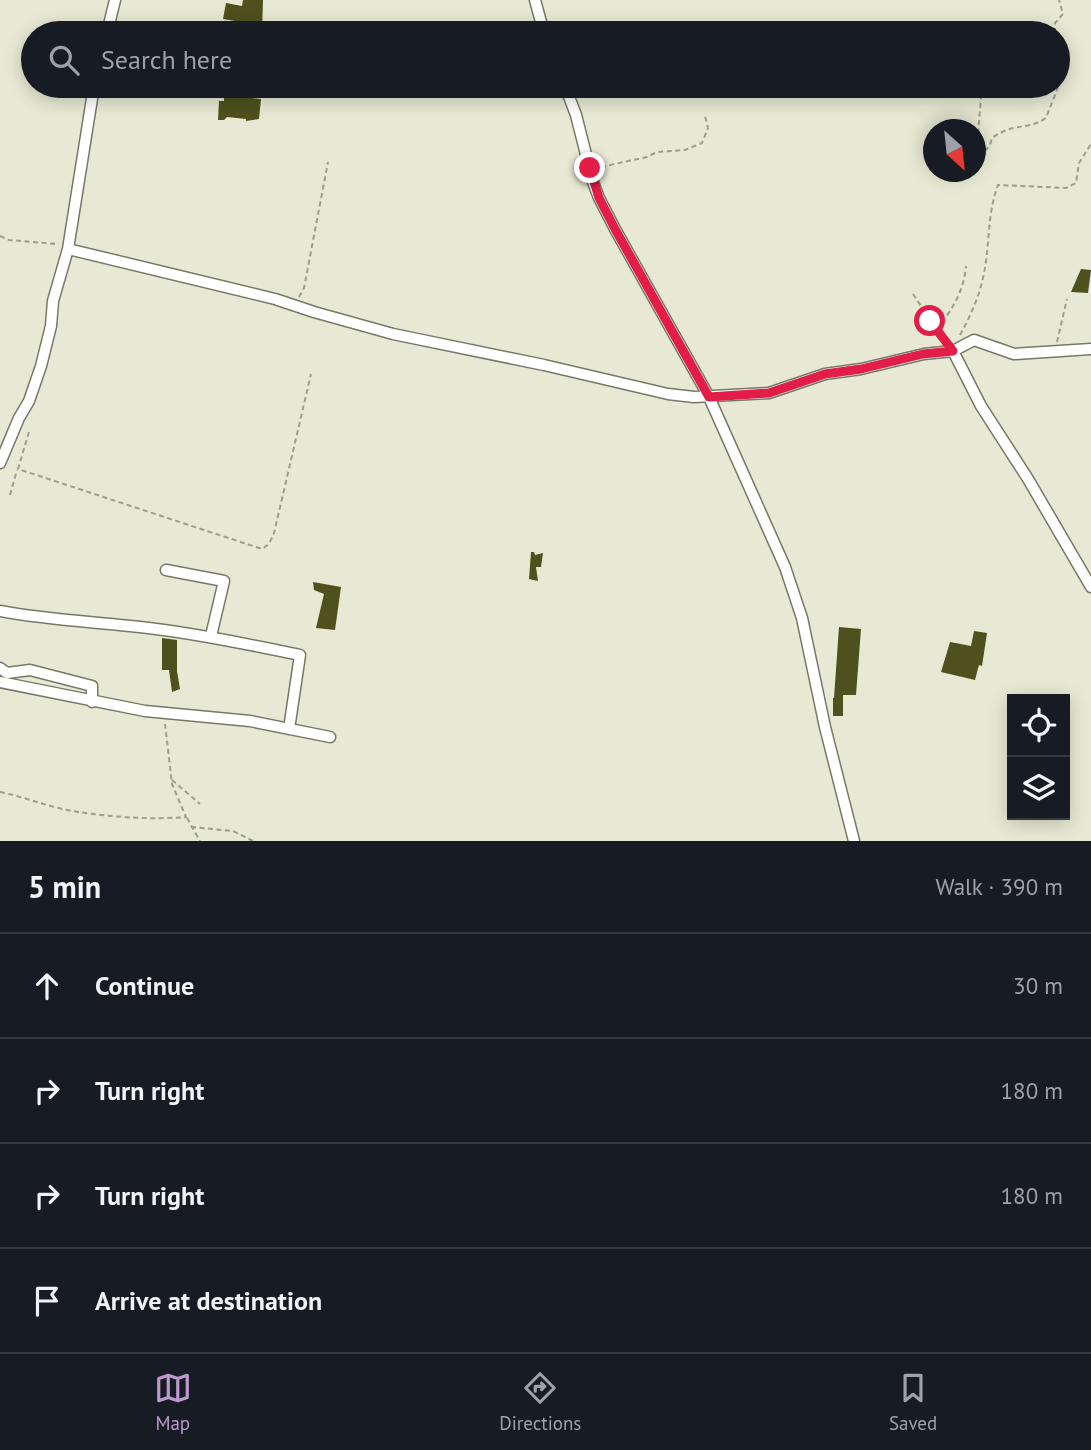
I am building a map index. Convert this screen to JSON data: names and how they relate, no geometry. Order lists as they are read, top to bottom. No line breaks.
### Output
{"north":"bottom right","page":{"search":"Search here","heading":["5 min","Walk · 390 m"],"list":[["Continue","30 m"],["Turn right","180 m"],["Turn right","180 m"],"Arrive at destination"],"nav":["Map","Directions","Saved"]}}
